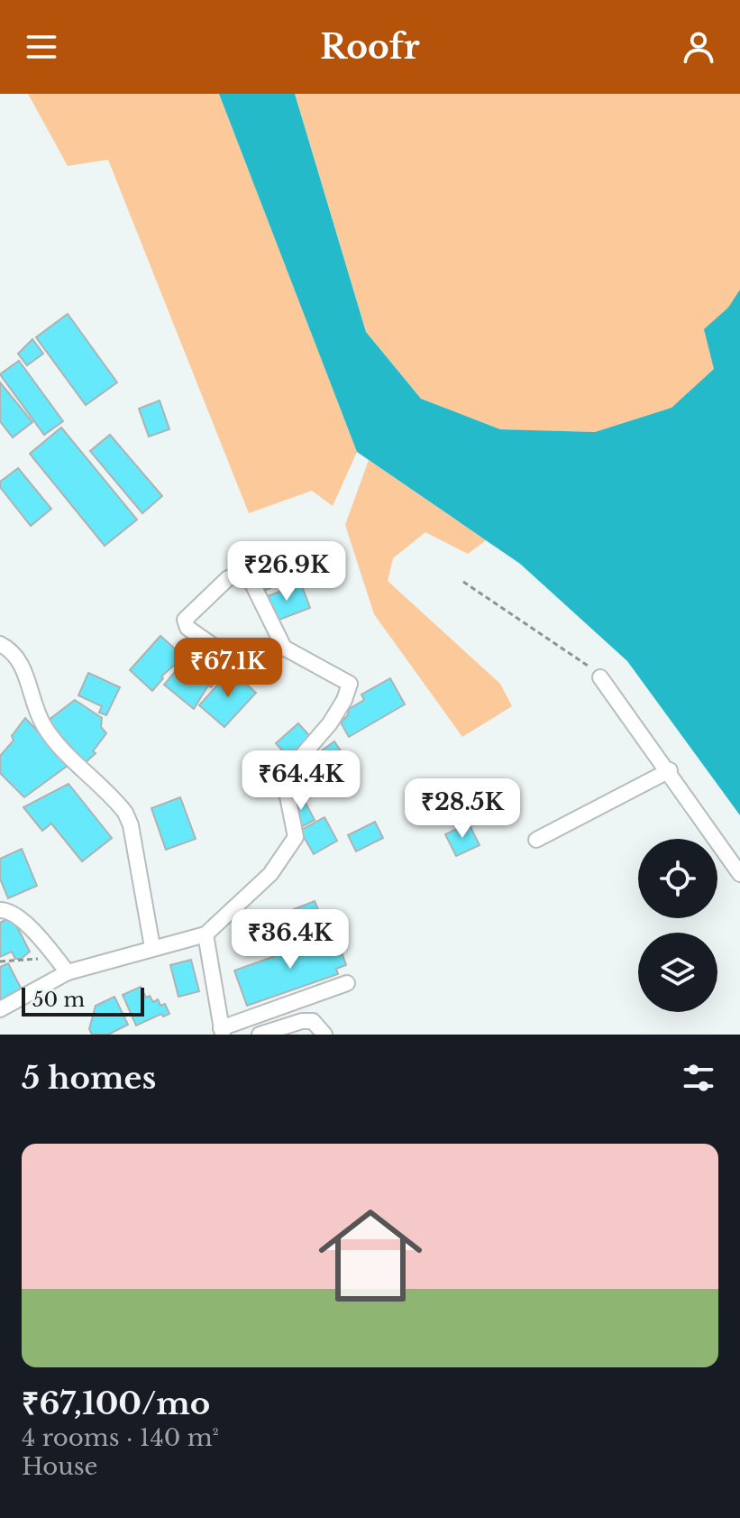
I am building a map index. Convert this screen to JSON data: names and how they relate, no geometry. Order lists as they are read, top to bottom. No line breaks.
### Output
{"scale_bar":"50 m","page":{"header":"Roofr","price":["₹26.9K","₹67.1K","₹64.4K","₹28.5K","₹36.4K"],"scale":"50 m","heading":"5 homes","list":[{"name":"₹67,100/mo","note":"4 rooms · 140 m² · House"}]}}
